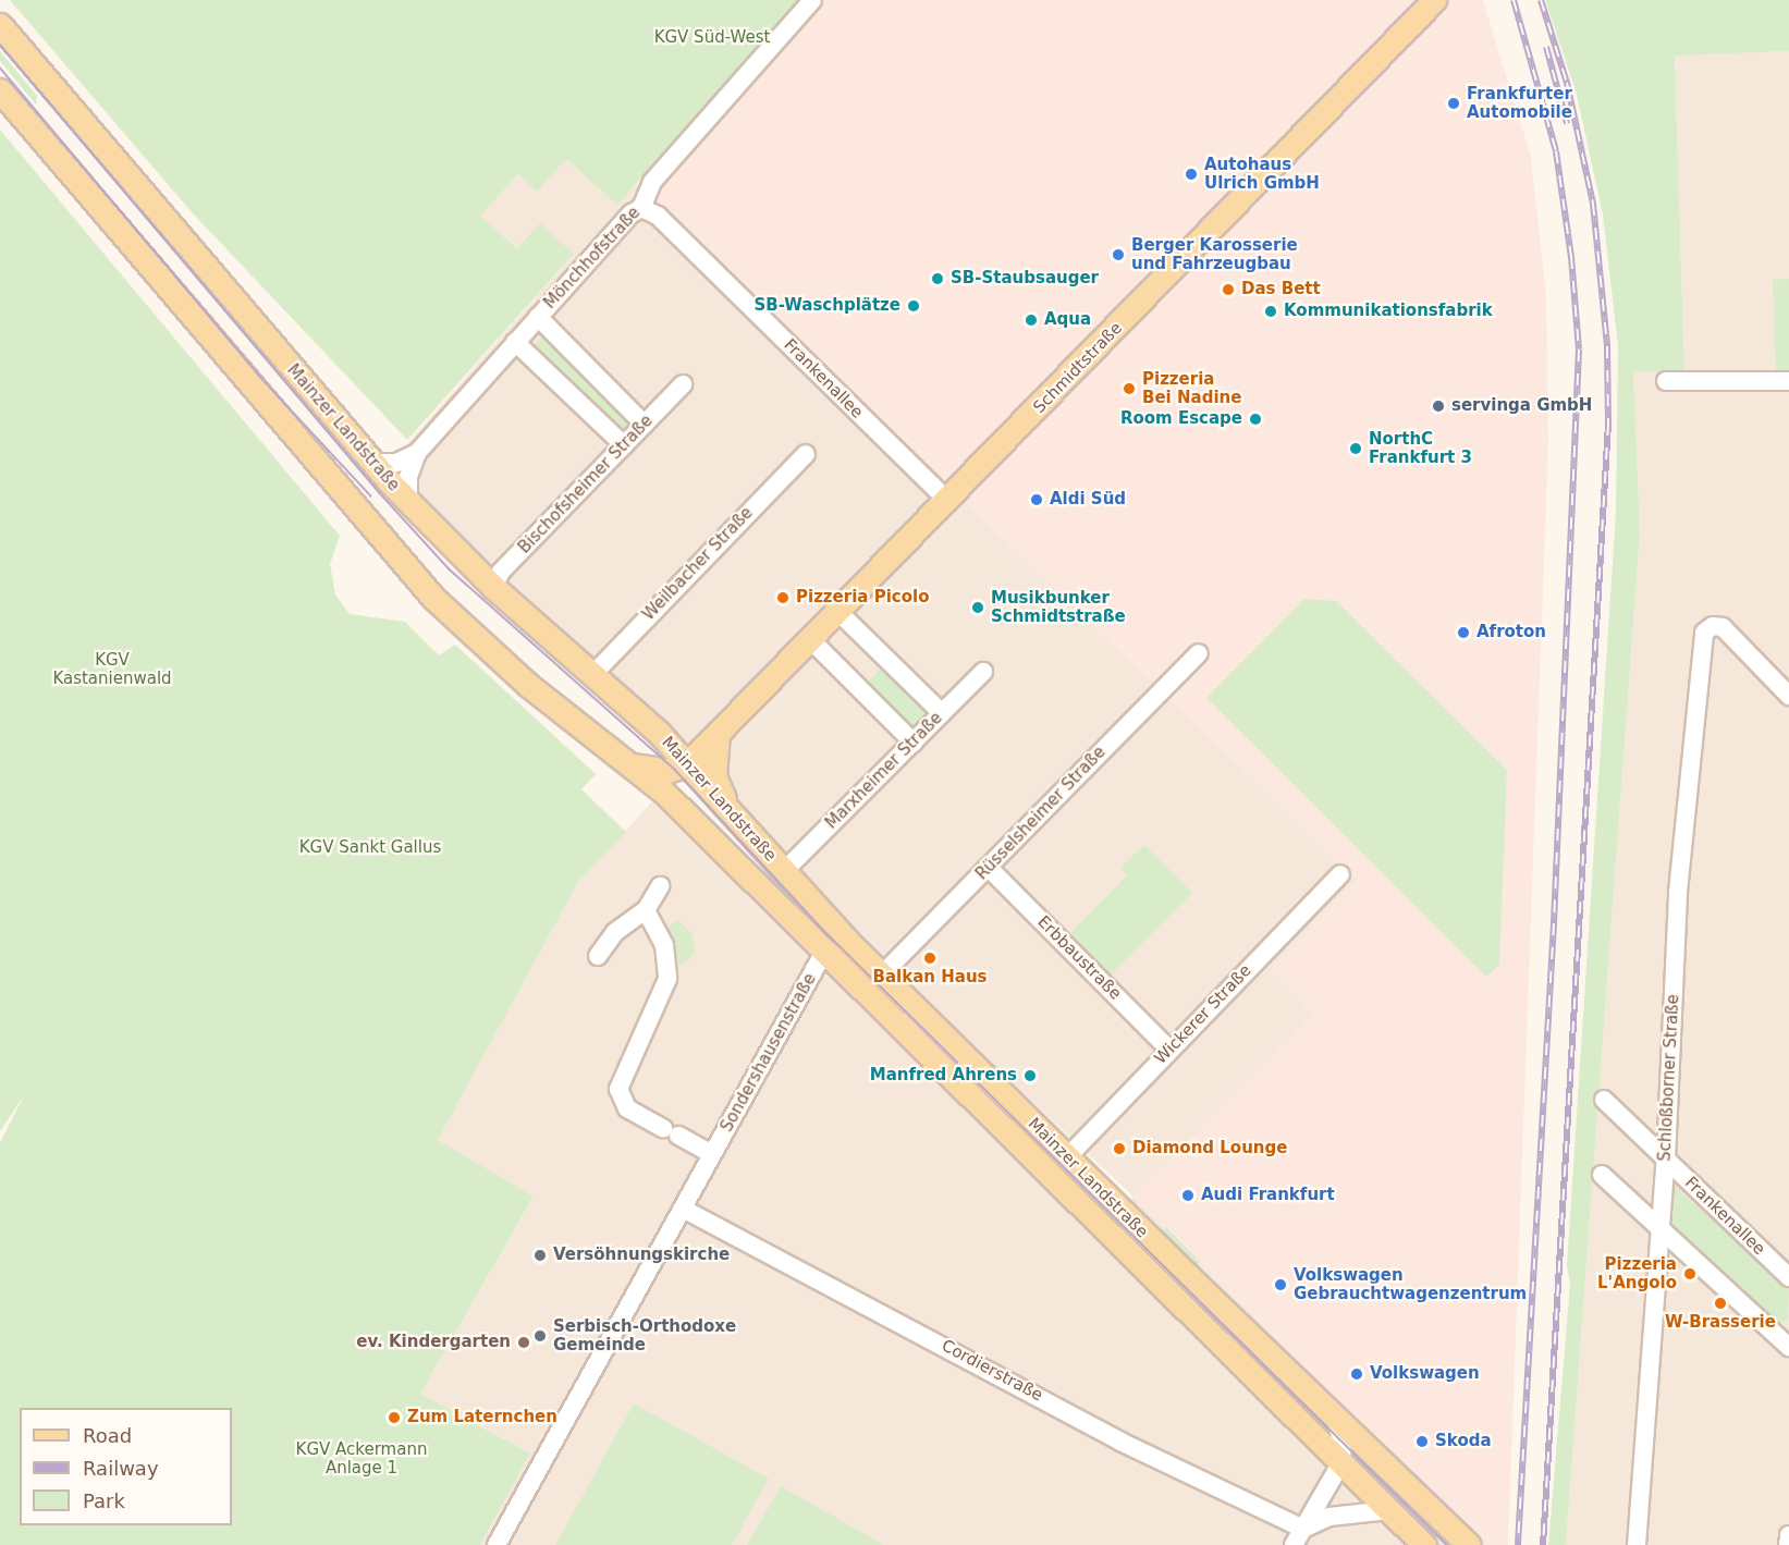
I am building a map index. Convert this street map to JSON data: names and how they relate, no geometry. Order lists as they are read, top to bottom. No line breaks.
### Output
{"streets":{"main road":["Schmidtstraße","Mainzer Landstraße"],"street":["Mönchhofstraße","Frankenallee","Bischofsheimer Straße","Weilbacher Straße","Marxheimer Straße","Rüsselsheimer Straße","Erbbaustraße","Wickerer Straße","Sondershausenstraße","Schloßborner Straße","Cordierstraße"]},"crossings":[["Mönchhofstraße","Frankenallee"],["Mönchhofstraße","Mainzer Landstraße"],["Schmidtstraße","Frankenallee"],["Schmidtstraße","Mainzer Landstraße"],["Frankenallee","Schloßborner Straße"],["Mainzer Landstraße","Bischofsheimer Straße"],["Mainzer Landstraße","Weilbacher Straße"],["Mainzer Landstraße","Marxheimer Straße"],["Mainzer Landstraße","Rüsselsheimer Straße"],["Mainzer Landstraße","Wickerer Straße"],["Mainzer Landstraße","Sondershausenstraße"],["Rüsselsheimer Straße","Erbbaustraße"],["Erbbaustraße","Wickerer Straße"],["Sondershausenstraße","Cordierstraße"]],"parks":["KGV Süd-West","KGV Kastanienwald","KGV Sankt Gallus","KGV Ackermann Anlage 1"],"places":["Frankfurter Automobile","Autohaus Ulrich GmbH","Berger Karosserie und Fahrzeugbau","SB-Staubsauger","Das Bett","SB-Waschplätze","Kommunikationsfabrik","Aqua","Pizzeria Bei Nadine","servinga GmbH","Room Escape","NorthC Frankfurt 3","Aldi Süd","Pizzeria Picolo","Musikbunker Schmidtstraße","Afroton","Balkan Haus","Manfred Ahrens","Diamond Lounge","Audi Frankfurt","Versöhnungskirche","Pizzeria L'Angolo","Volkswagen Gebrauchtwagenzentrum","W-Brasserie","Serbisch-Orthodoxe Gemeinde","ev. Kindergarten","Volkswagen","Zum Laternchen","Skoda"],"legend":["Road","Railway","Park"]}
